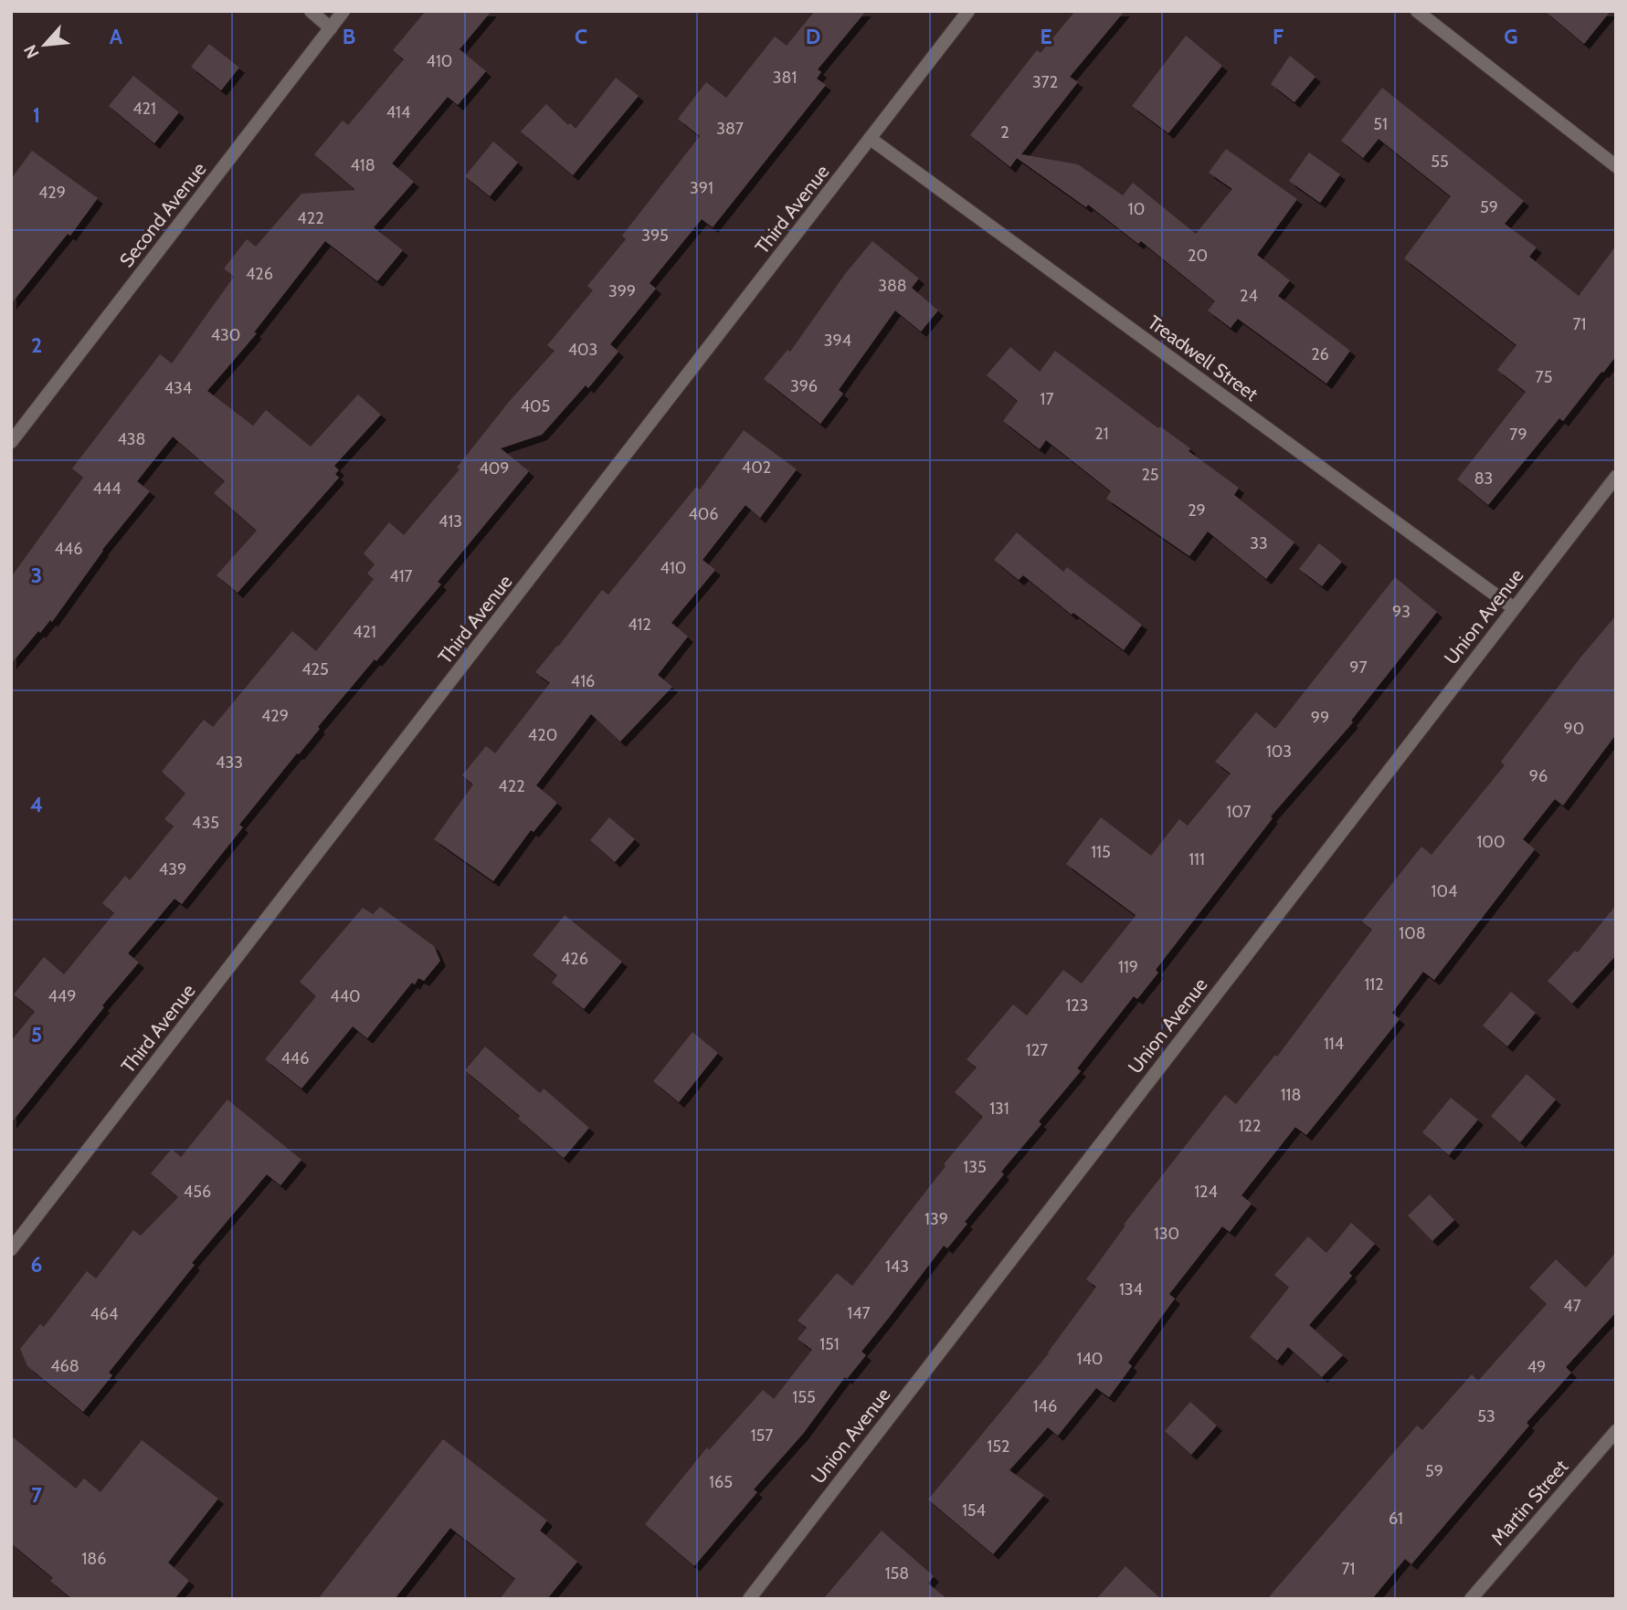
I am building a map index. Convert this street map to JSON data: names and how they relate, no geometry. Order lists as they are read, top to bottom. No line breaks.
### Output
{"streets":{"street":["Third Avenue","Second Avenue","Treadwell Street","Union Avenue","Martin Street"]},"crossings":[["Third Avenue","Treadwell Street"],["Treadwell Street","Union Avenue"]],"house_numbers":["410","381","372","421","414","51","387","2","55","418","391","429","59","10","422","395","20","426","388","399","24","71","430","394","403","26","75","396","434","17","405","21","79","438","402","409","25","83","444","29","406","413","33","446","410","417","93","412","421","97","425","416","429","99","90","420","103","433","96","422","107","435","100","115","111","439","104","108","426","119","112","449","440","123","114","127","446","118","131","122","135","456","124","139","130","143","134","47","147","464","151","140","468","49","155","146","53","157","152","59","165","154","61","186","71","158"],"north":"bottom left","grid":{"columns":["A","B","C","D","E","F","G"],"rows":["1","2","3","4","5","6","7"]}}
